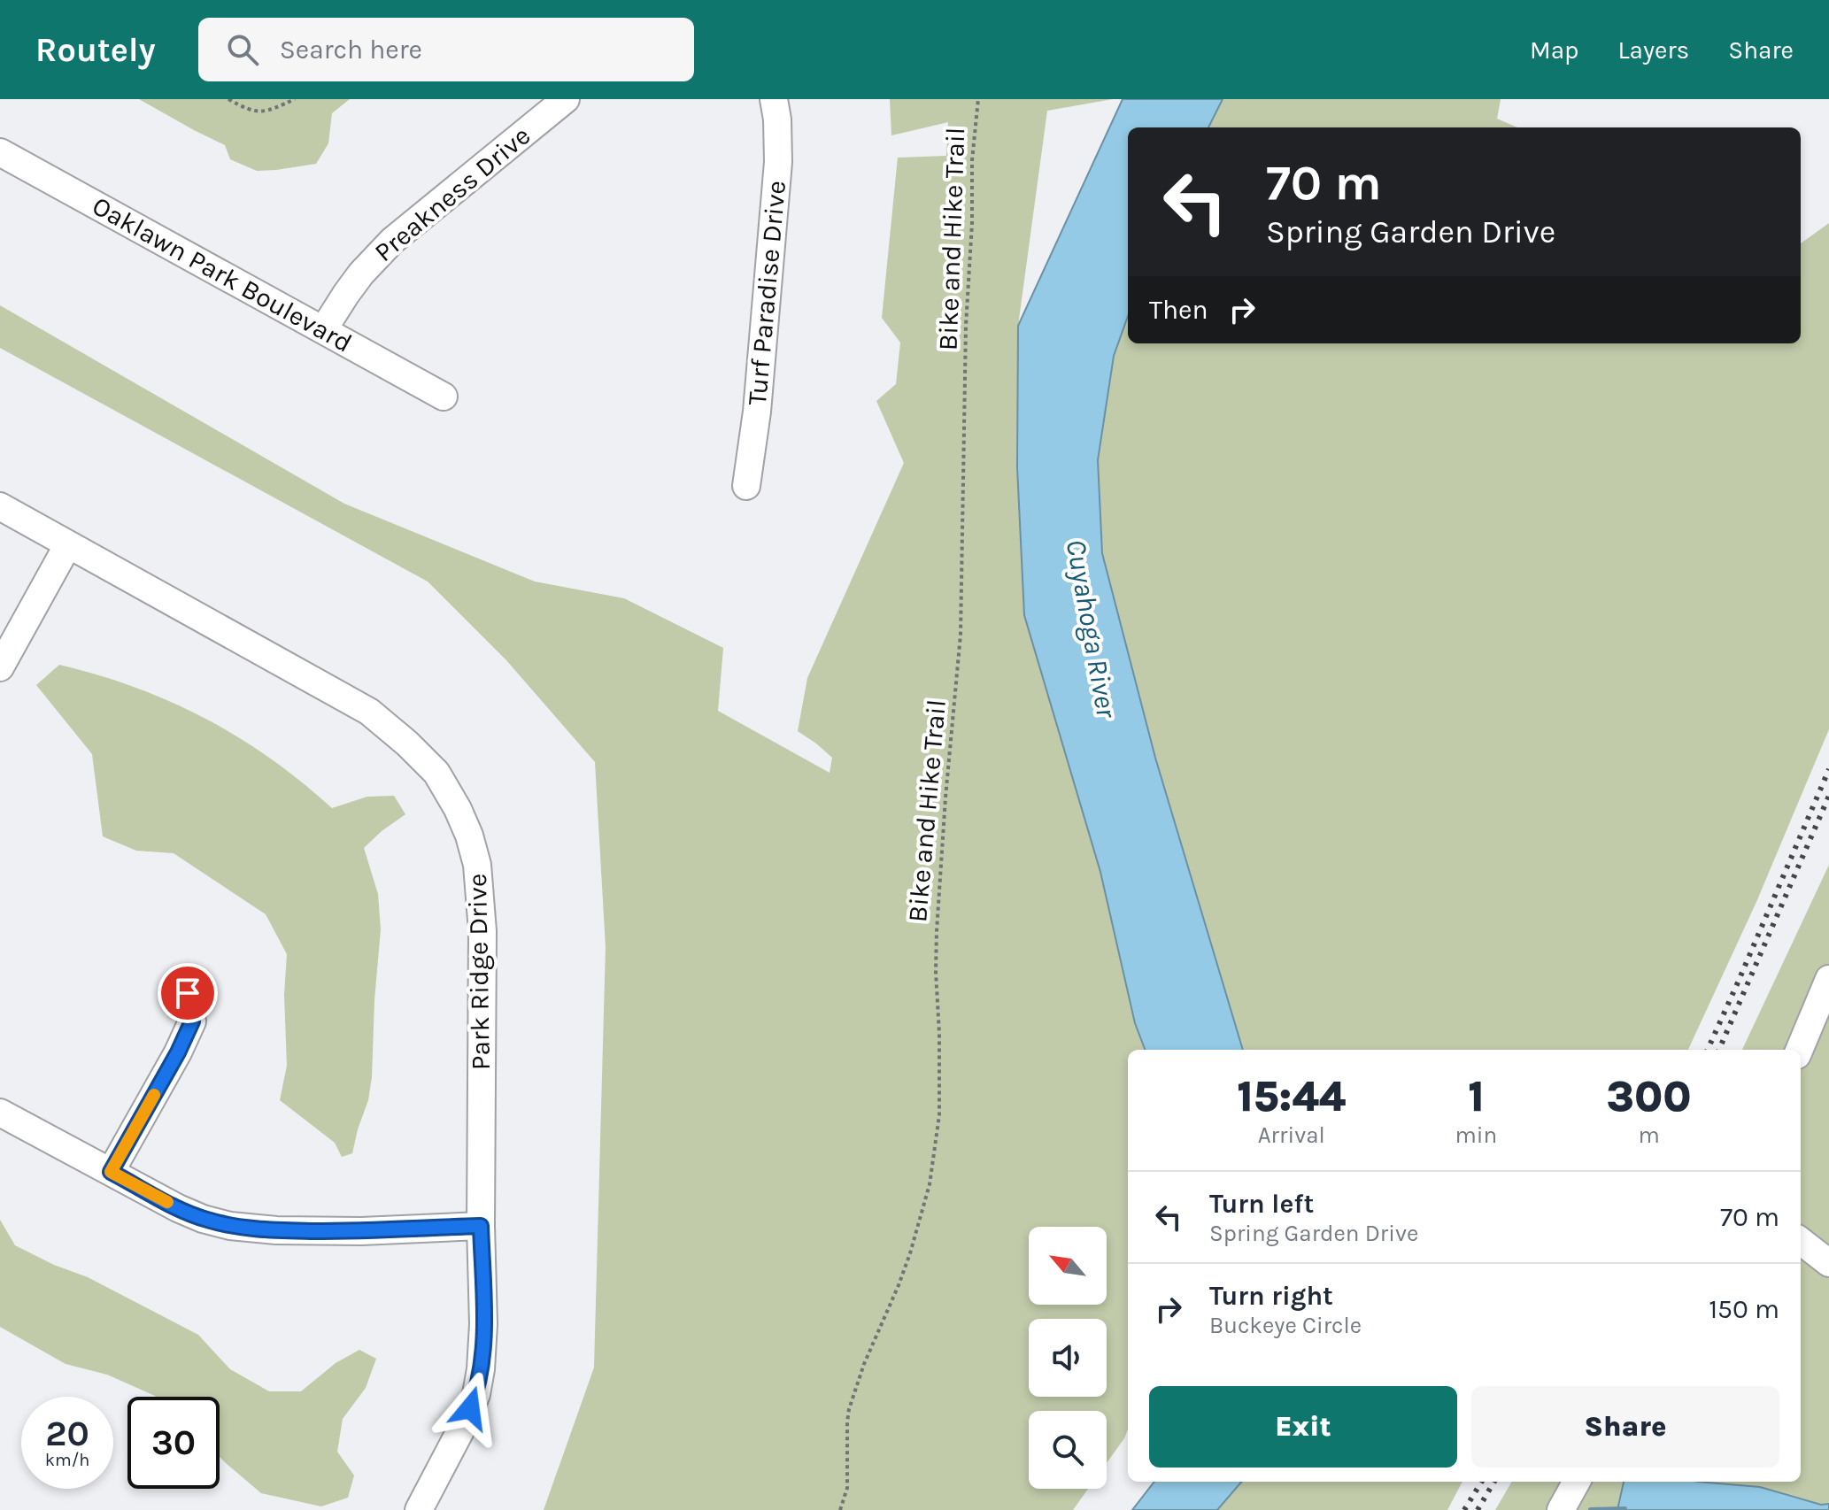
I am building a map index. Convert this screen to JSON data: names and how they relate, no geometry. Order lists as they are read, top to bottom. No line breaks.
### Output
{"streets":{"street":["Preakness Drive","Oaklawn Park Boulevard","Turf Paradise Drive","Park Ridge Drive"],"path":["Bike and Hike Trail"]},"crossings":[["Preakness Drive","Oaklawn Park Boulevard"]],"water":["Cuyahoga River"],"north":"top left","page":{"header":"Routely","search":"Search here","nav":["Map","Layers","Share"],"turn":["70 m","Spring Garden Drive"],"then":"Then","eta":["15:44","Arrival","1","min","300","m"],"list":[{"name":"Turn left","note":"Spring Garden Drive","value":"70 m"},{"name":"Turn right","note":"Buckeye Circle","value":"150 m"}],"buttons":["Exit","Share"],"speed":"20 km/h","limit":"30"}}
